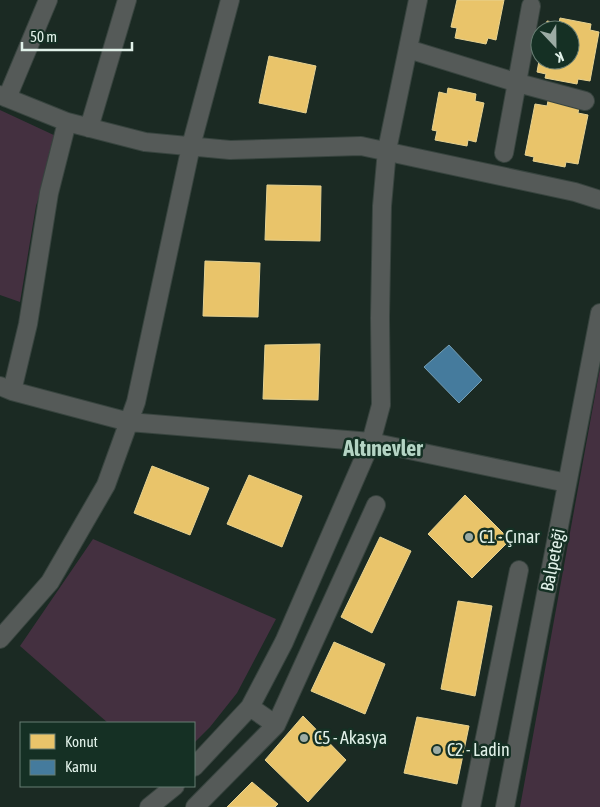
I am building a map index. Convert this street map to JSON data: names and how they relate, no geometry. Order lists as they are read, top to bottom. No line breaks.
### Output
{"streets":{"street":["Balpeteği"]},"districts":["Altınevler"],"places":["C1 - Çınar","C5 - Akasya","C2 - Ladin"],"legend":["Konut","Kamu"],"scale_bar":"50 m","north":"bottom"}
